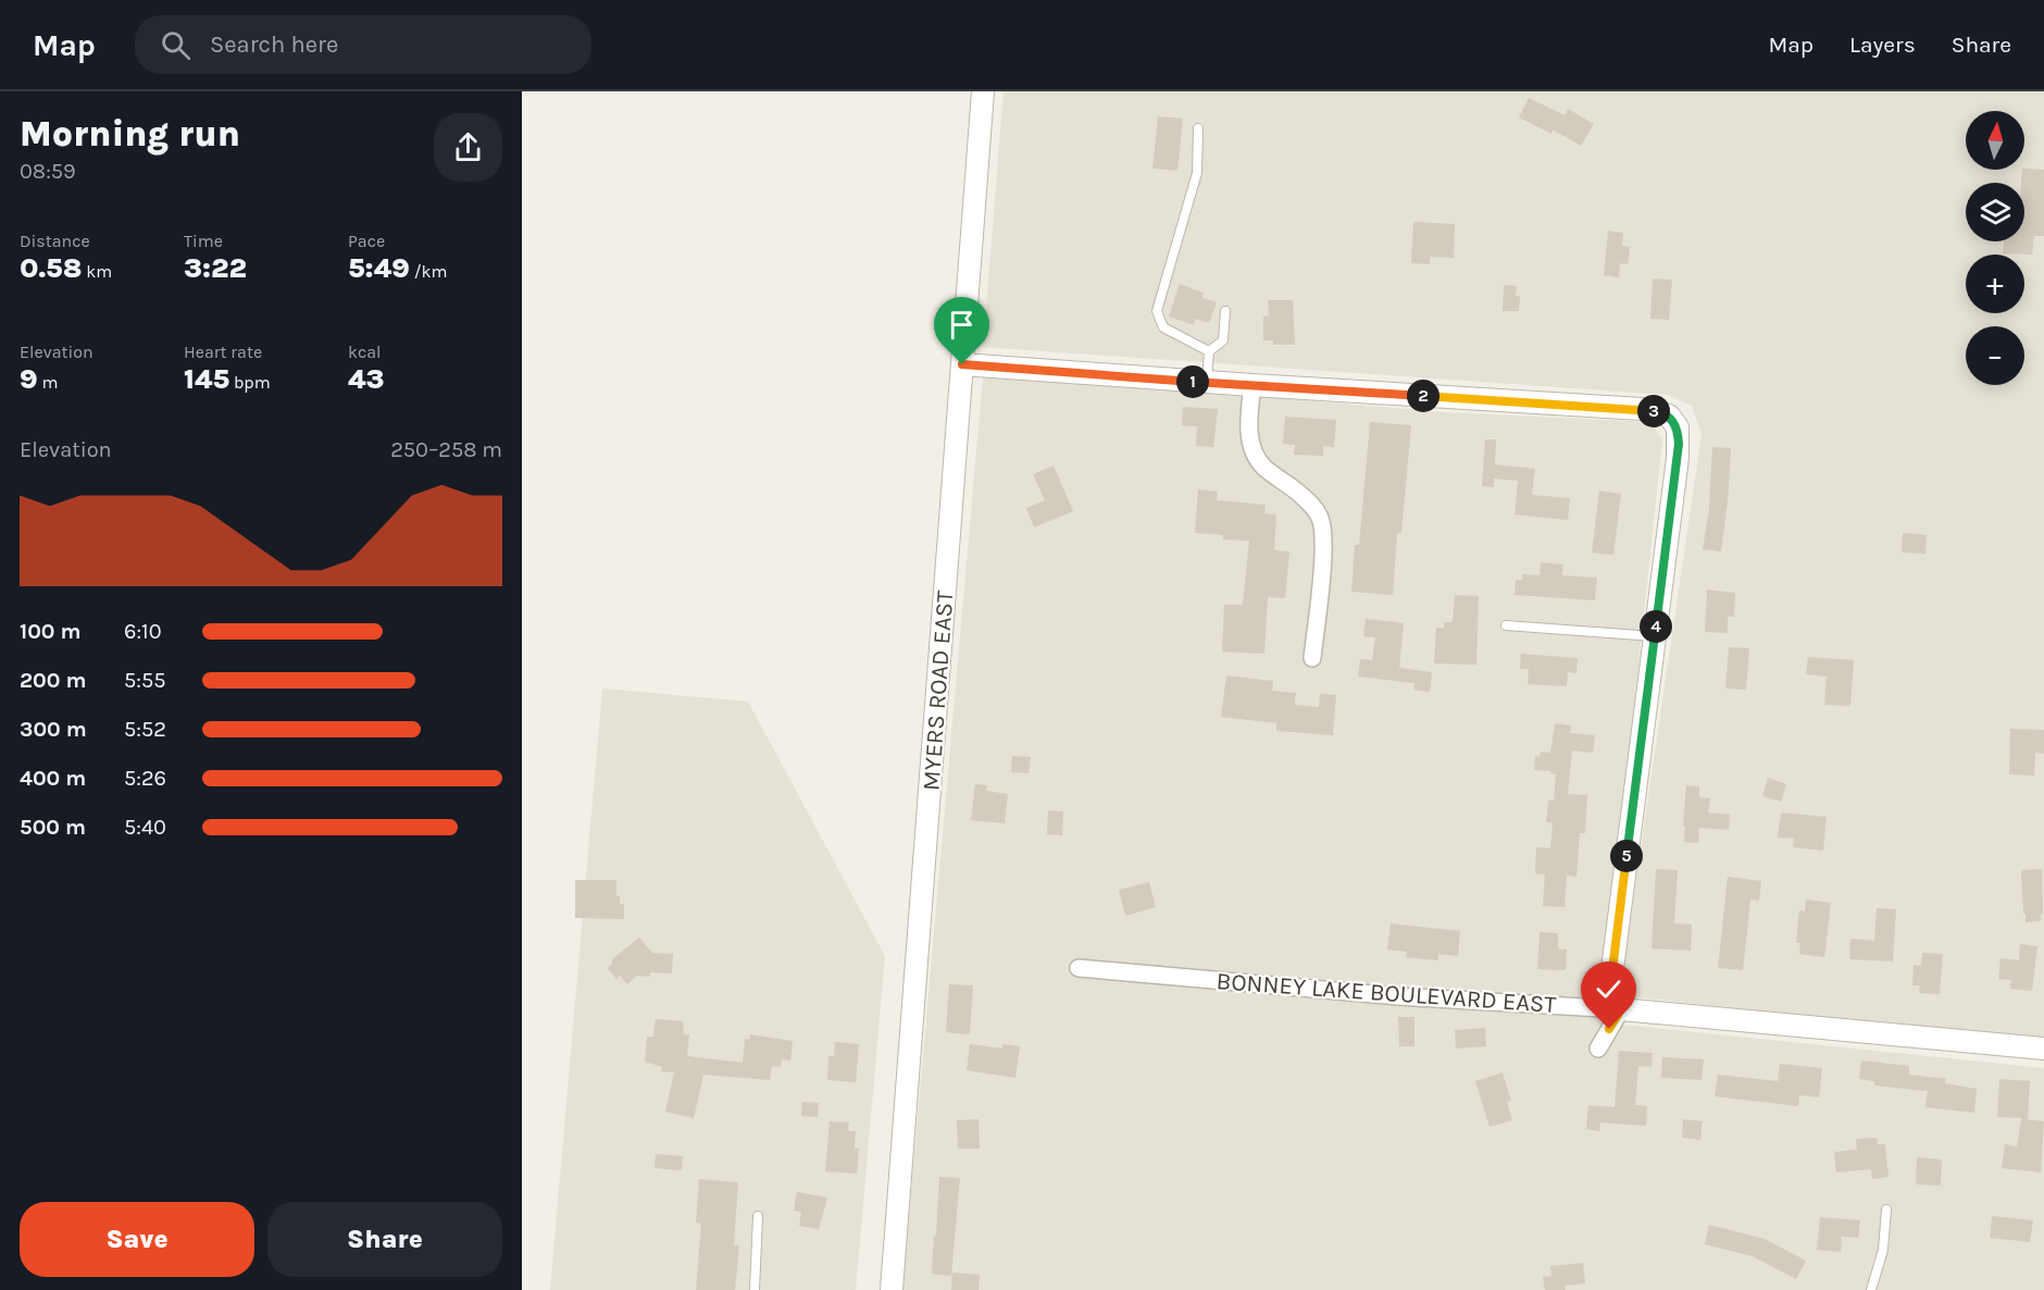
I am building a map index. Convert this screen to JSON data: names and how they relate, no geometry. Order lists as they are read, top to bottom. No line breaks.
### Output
{"streets":{"street":["MYERS ROAD EAST","BONNEY LAKE BOULEVARD EAST"]},"north":"top","page":{"header":"Map","search":"Search here","nav":["Map","Layers","Share"],"heading":["Morning run","08:59"],"map_buttons":["+","−"],"stats":[["Distance","0.58 km"],["Time","3:22"],["Pace","5:49 /km"],["Elevation","9 m"],["Heart rate","145 bpm"],["kcal","43"]],"pins":["1","2","3","4","5"],"chart":["Elevation","250–258 m"],"list":[{"name":"100 m","note":"6:10"},{"name":"200 m","note":"5:55"},{"name":"300 m","note":"5:52"},{"name":"400 m","note":"5:26"},{"name":"500 m","note":"5:40"}],"buttons":["Save","Share"]}}
